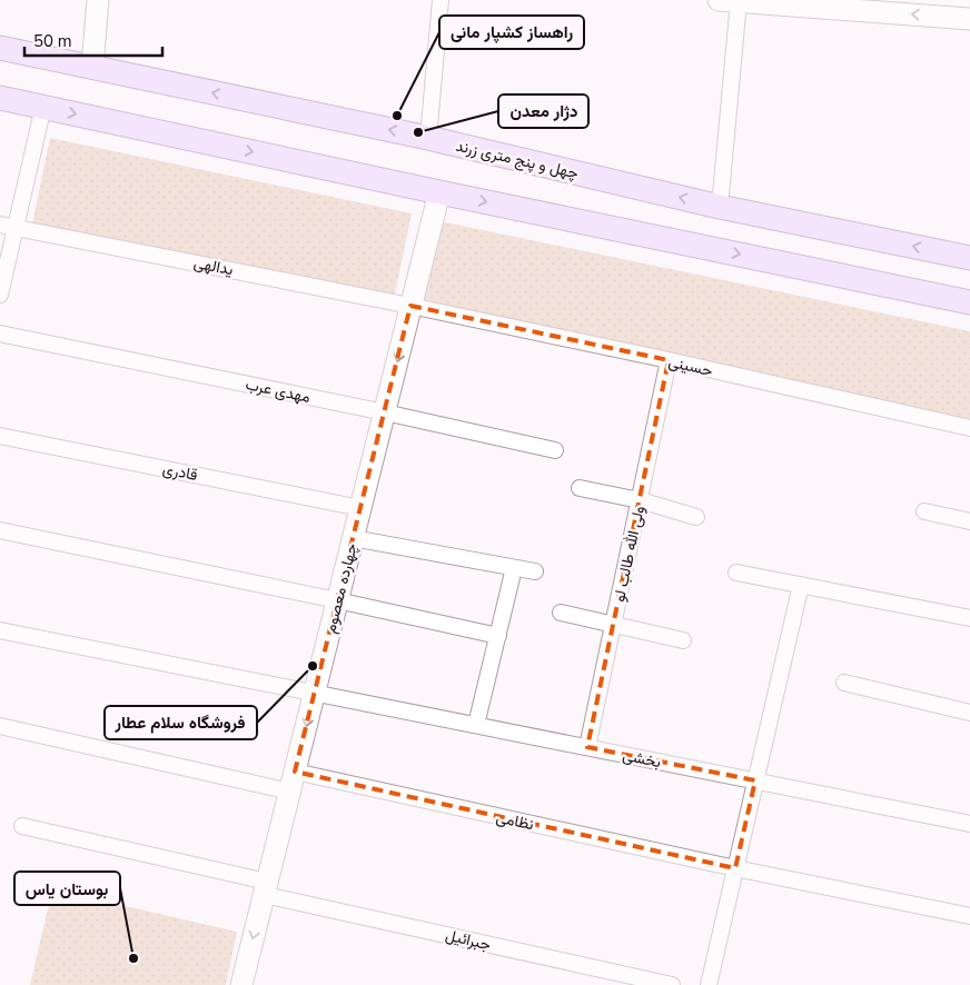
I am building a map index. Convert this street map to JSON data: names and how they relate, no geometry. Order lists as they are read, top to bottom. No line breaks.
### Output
{"streets":{"main road":["چهل و پنج متری زرند"],"street":["یدالهی","حسینی","مهدی عرب","قادری","ولی الله طالب لو","چهارده معصوم","بخشی","نظامی","جبرائیل"]},"crossings":[["یدالهی","حسینی"],["یدالهی","چهارده معصوم"],["حسینی","ولی الله طالب لو"],["حسینی","چهارده معصوم"],["مهدی عرب","چهارده معصوم"],["قادری","چهارده معصوم"],["ولی الله طالب لو","بخشی"],["چهارده معصوم","بخشی"],["چهارده معصوم","نظامی"],["چهارده معصوم","جبرائیل"]],"one_way":["چهارده معصوم"],"places":["راهساز کشپار مانی","دژار معدن","فروشگاه سلام عطار","بوستان یاس"],"scale_bar":"50 m"}
